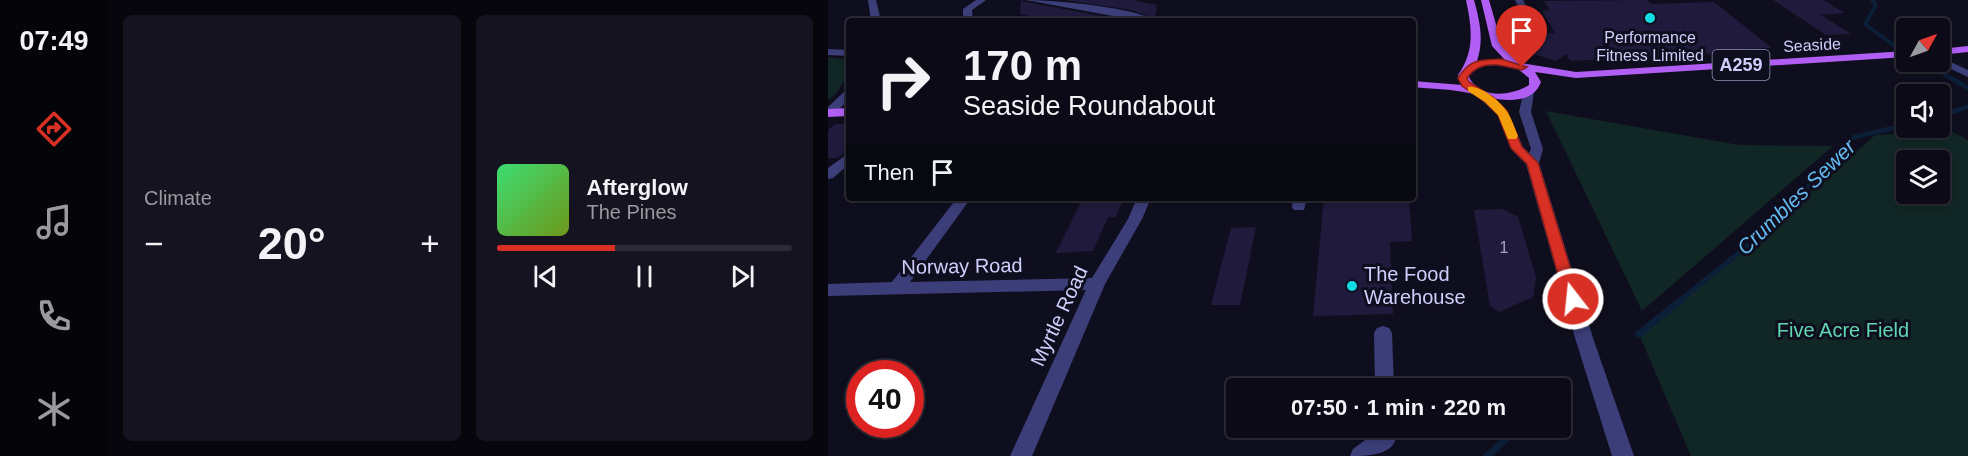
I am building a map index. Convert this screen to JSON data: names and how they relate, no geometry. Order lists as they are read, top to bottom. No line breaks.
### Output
{"streets":{"main road":["Seaside","A259"],"street":["Norway Road","Myrtle Road"]},"crossings":[["Norway Road","Myrtle Road"]],"water":["Crumbles Sewer"],"parks":["Five Acre Field"],"places":["Performance Fitness Limited","The Food Warehouse"],"house_numbers":["1"],"north":"top right","page":{"tabs":"07:49","tile":"Climate","turn":["170 m","Seaside Roundabout"],"then":"Then","song":["Afterglow","The Pines"],"heat":["−","20°","+"],"limit":"40","trip":"07:50 · 1 min · 220 m"}}
